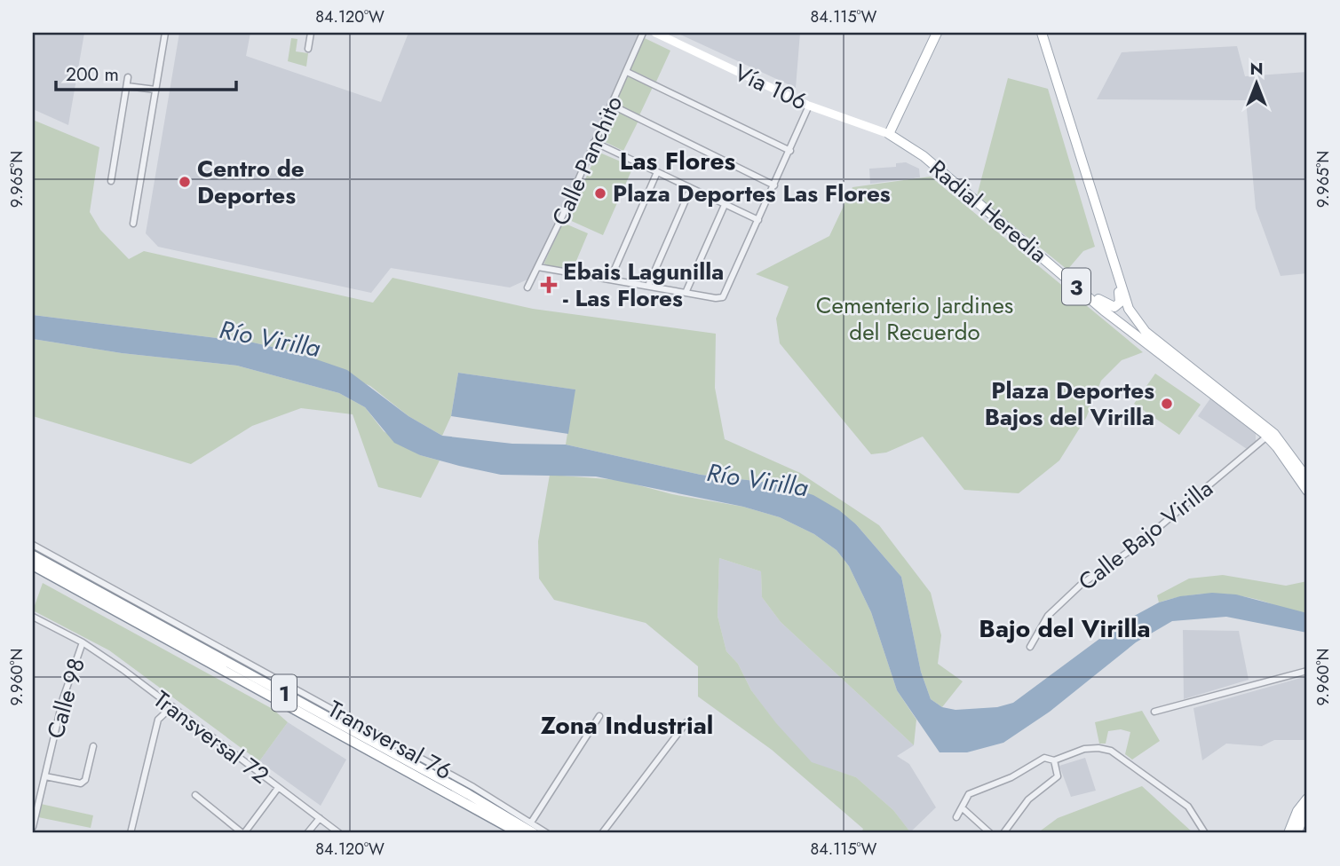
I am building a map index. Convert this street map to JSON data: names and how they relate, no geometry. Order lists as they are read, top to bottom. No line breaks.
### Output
{"streets":{"highway":["1"],"main road":["Vía 106","Radial Heredia","3"],"street":["Calle Panchito","Calle Bajo Virilla","Calle 98","Transversal 72","Transversal 76"]},"crossings":[["Vía 106","Radial Heredia"],["Radial Heredia","Calle Bajo Virilla"],["Calle 98","Transversal 72"]],"districts":["Las Flores","Bajo del Virilla","Zona Industrial"],"water":["Río Virilla"],"parks":["Cementerio Jardines del Recuerdo"],"places":{"other":["Centro de Deportes","Plaza Deportes Las Flores","Plaza Deportes Bajos del Virilla"],"health":["Ebais Lagunilla - Las Flores"]},"scale_bar":"200 m","north":"top","coordinates":["84.120°W","84.115°W","9.965°N","9.960°N"]}
